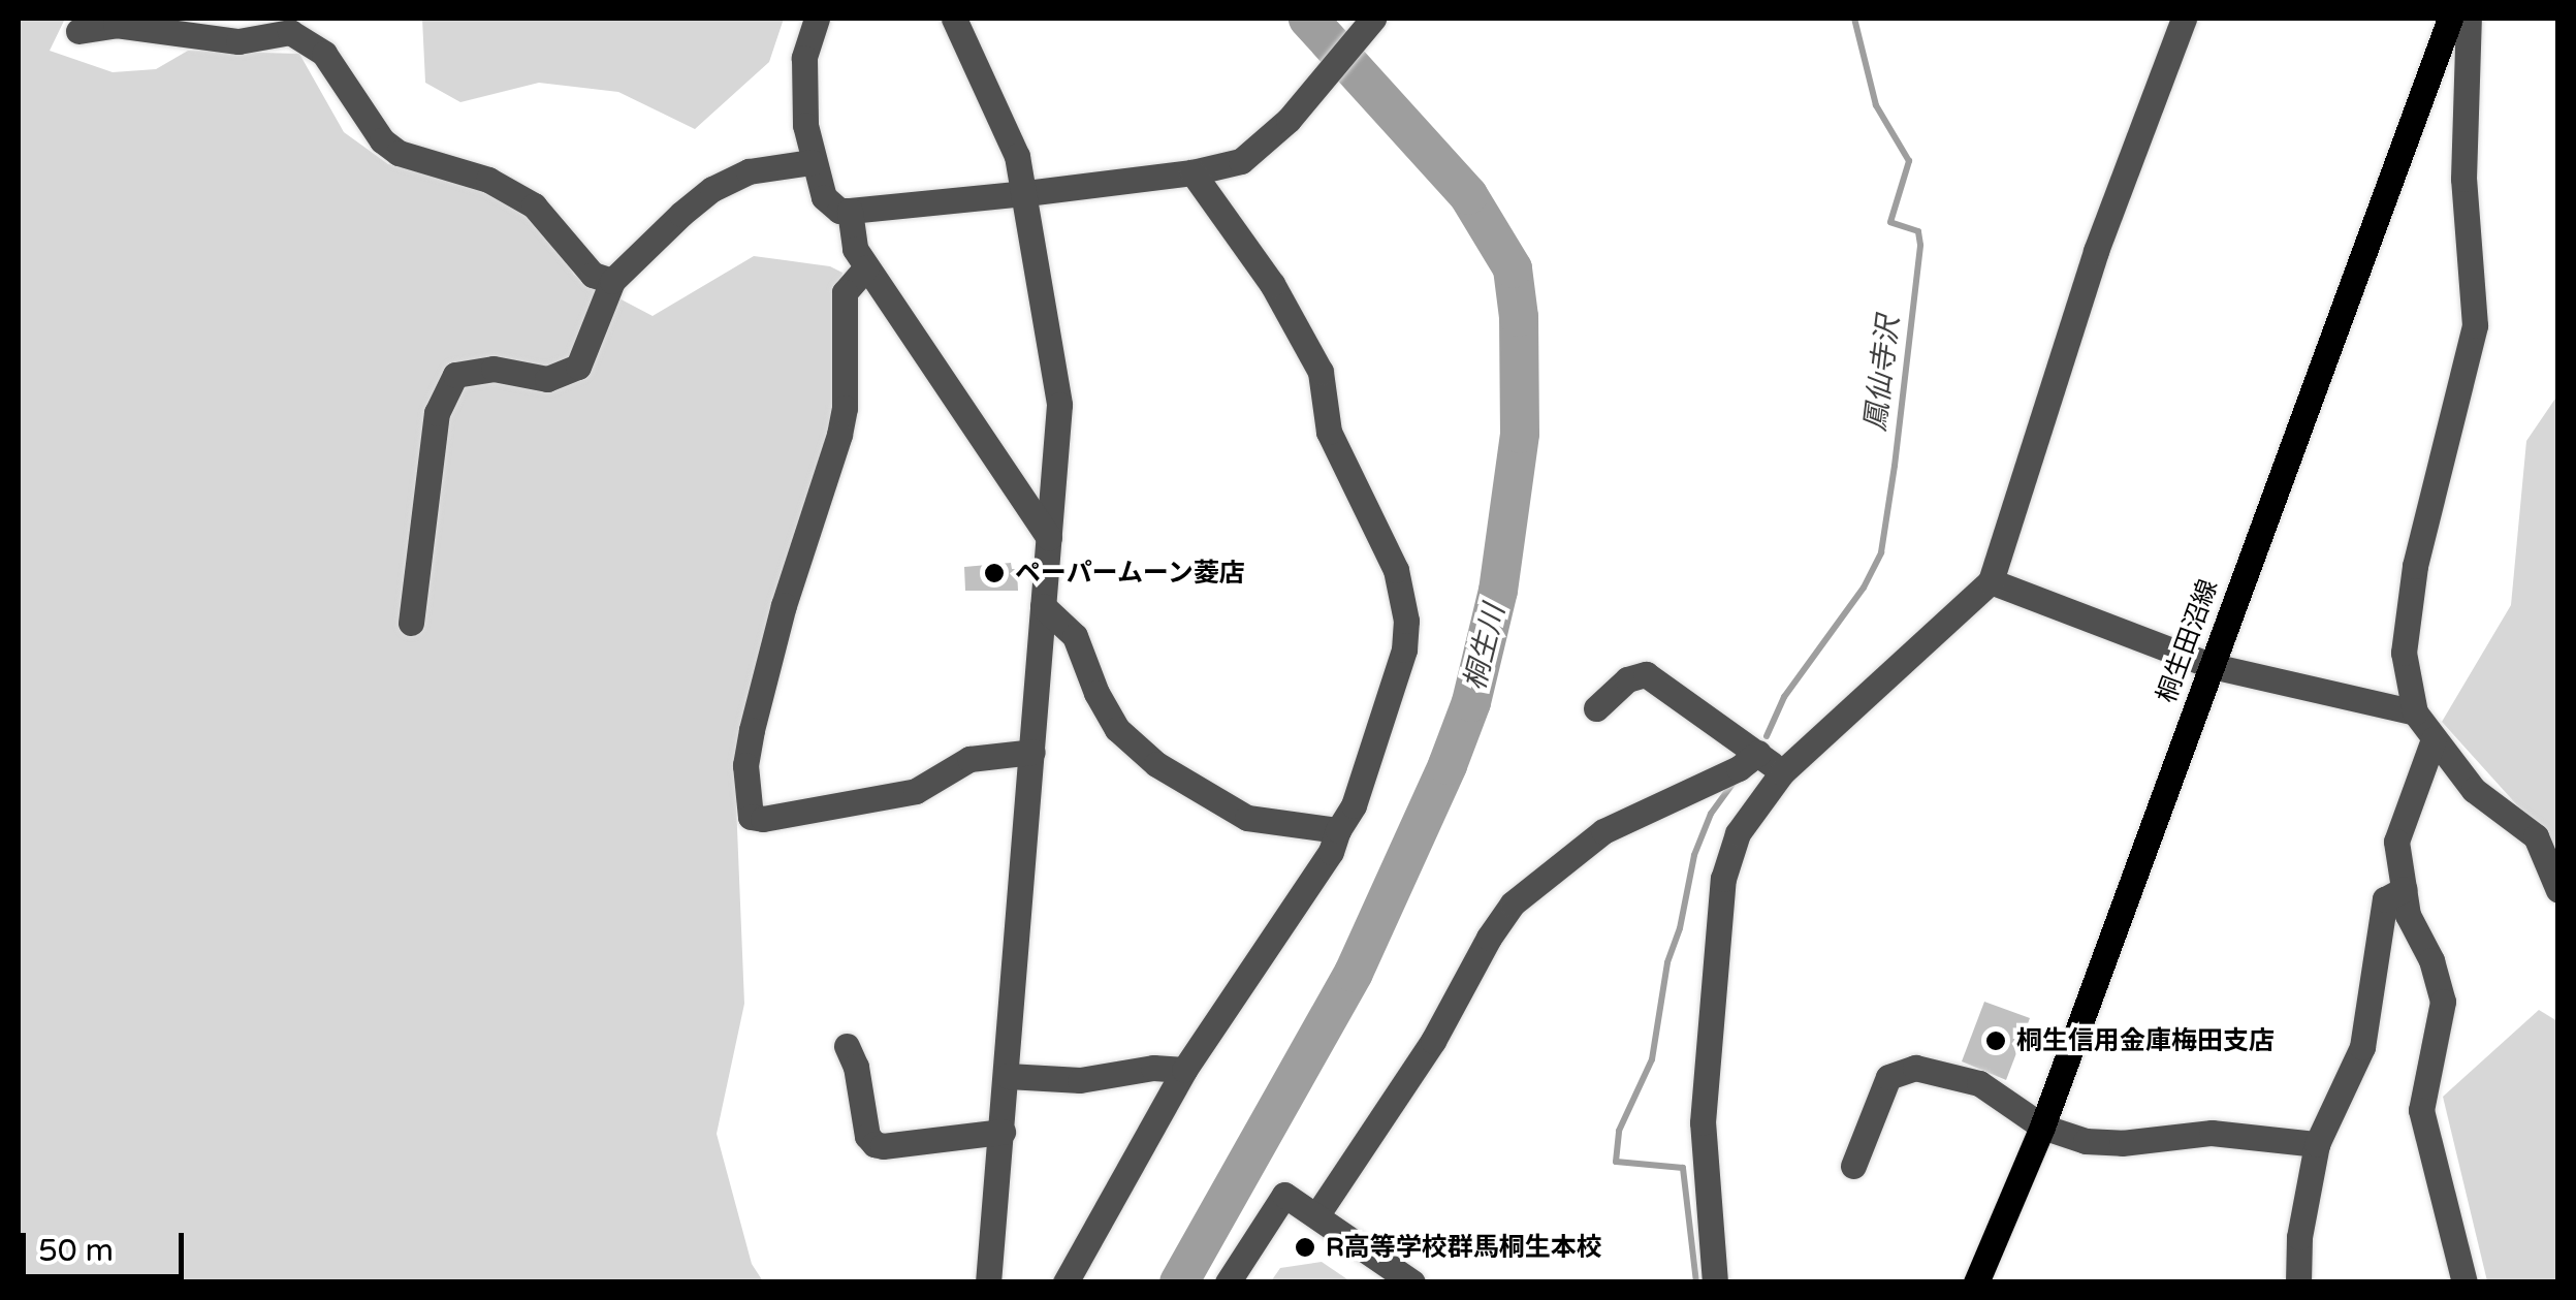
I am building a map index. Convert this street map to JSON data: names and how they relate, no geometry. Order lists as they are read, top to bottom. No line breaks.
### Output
{"streets":{"main road":["桐生田沼線"]},"water":["鳳仙寺沢","桐生川"],"places":["ペーパームーン菱店","桐生信用金庫梅田支店","R高等学校群馬桐生本校"],"scale_bar":"50 m"}
